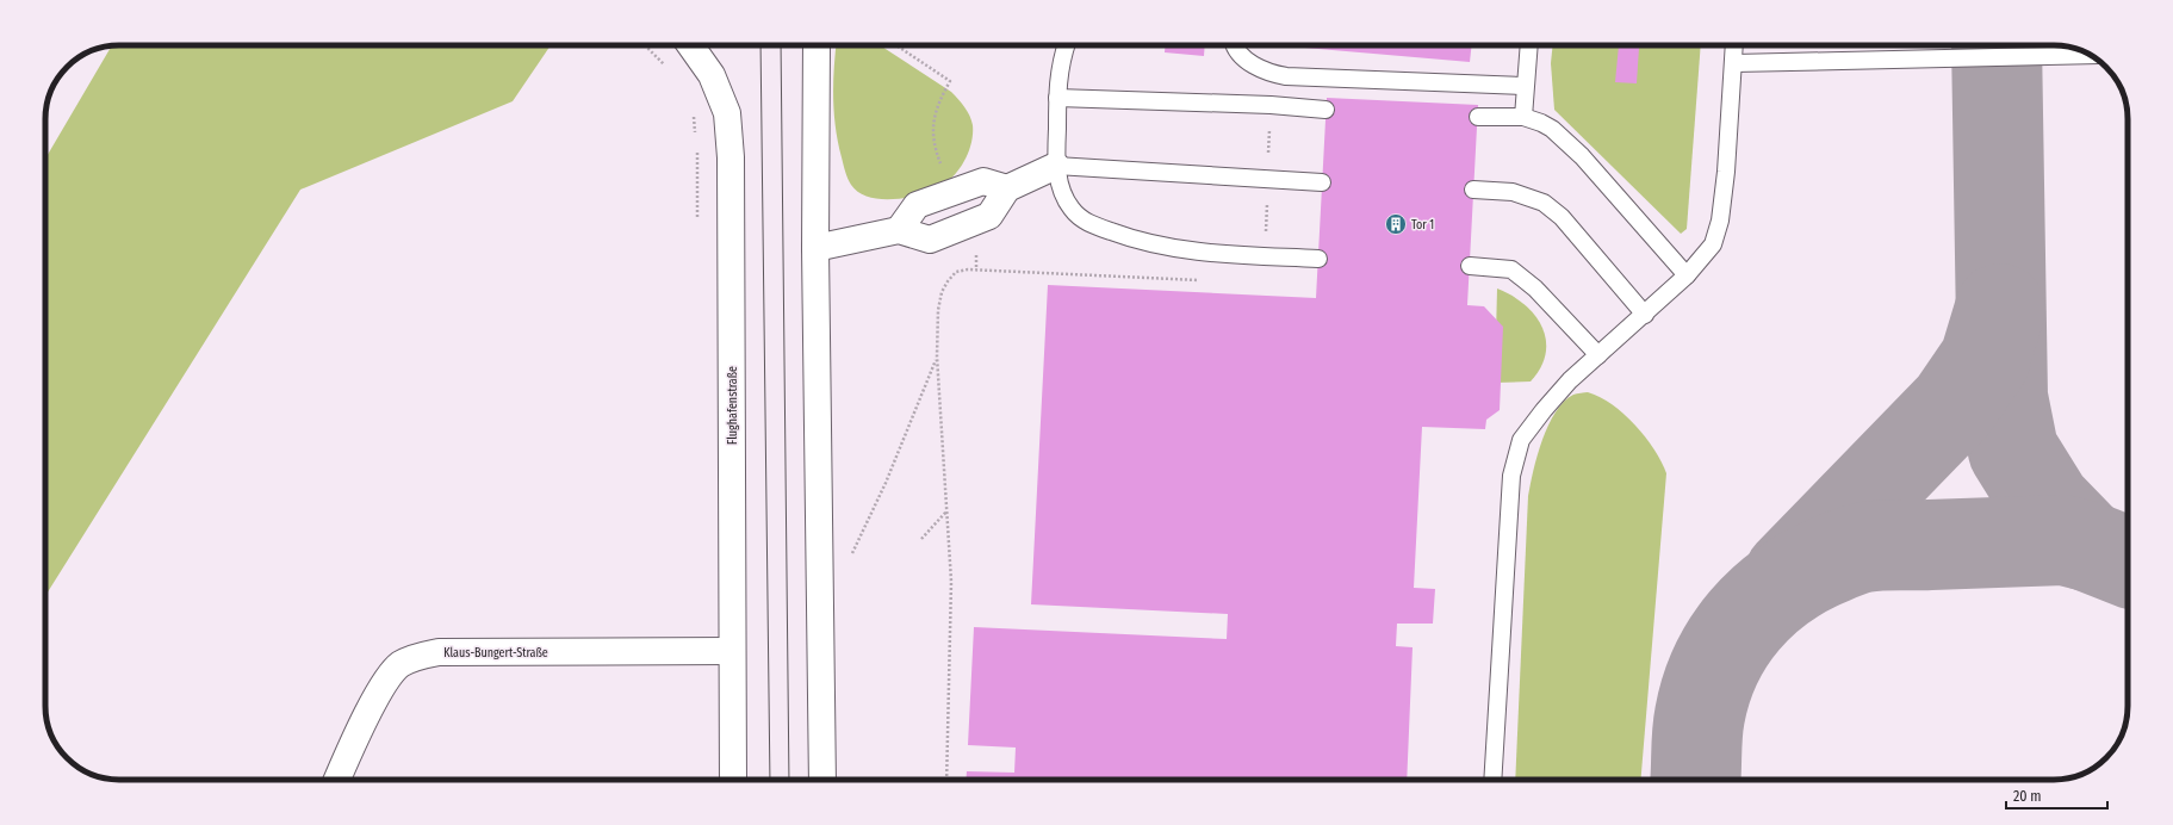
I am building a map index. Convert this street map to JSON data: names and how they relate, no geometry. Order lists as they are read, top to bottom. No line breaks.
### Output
{"streets":{"street":["Flughafenstraße","Klaus-Bungert-Straße"]},"crossings":[["Flughafenstraße","Klaus-Bungert-Straße"]],"places":{"building":["Tor 1"]},"scale_bar":"20 m"}
